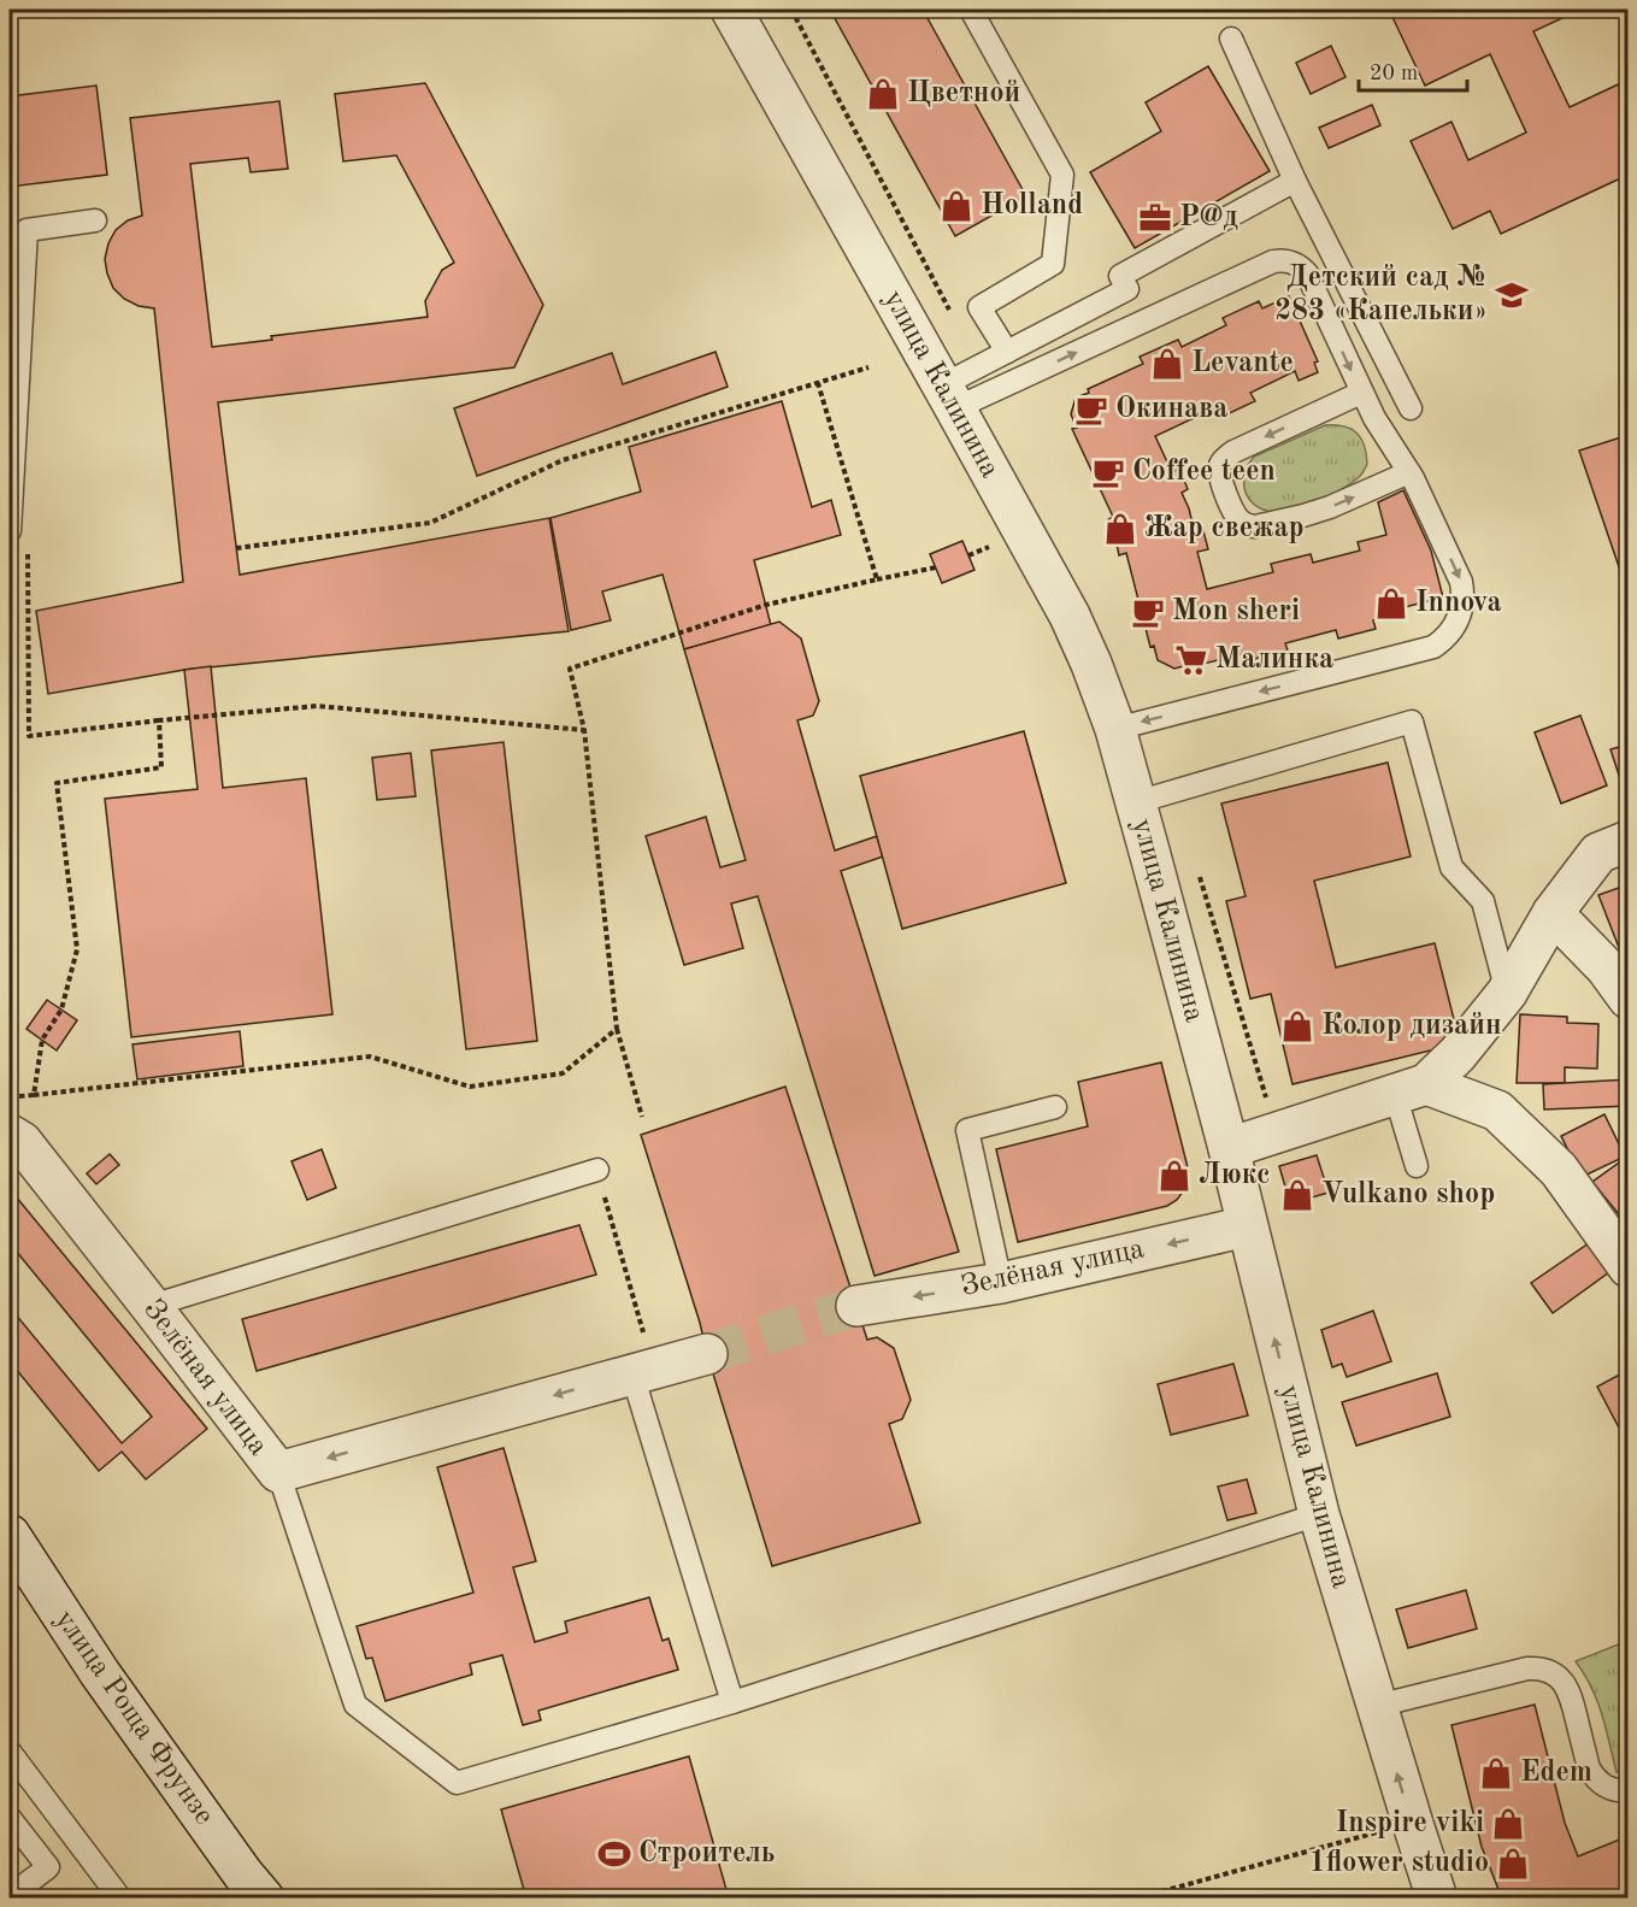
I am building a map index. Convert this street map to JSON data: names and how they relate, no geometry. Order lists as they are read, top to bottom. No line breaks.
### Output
{"streets":{"street":["улица Калинина","Зелёная улица","улица Роща Фрунзе"]},"crossings":[["улица Калинина","Зелёная улица"]],"one_way":["Зелёная улица"],"places":{"shop":["Цветной","Holland","Levante","Жар свежар","Innova","Колор дизайн","Люкс","Vulkano shop","Edem","Inspire viki","1flower studio"],"office":["Р@д"],"school or university":["Детский сад № 283 «Капельки»"],"cafe":["Окинава","Coffee teen","Mon sheri"],"supermarket":["Малинка"],"sports":["Строитель"]},"scale_bar":"20 m"}
